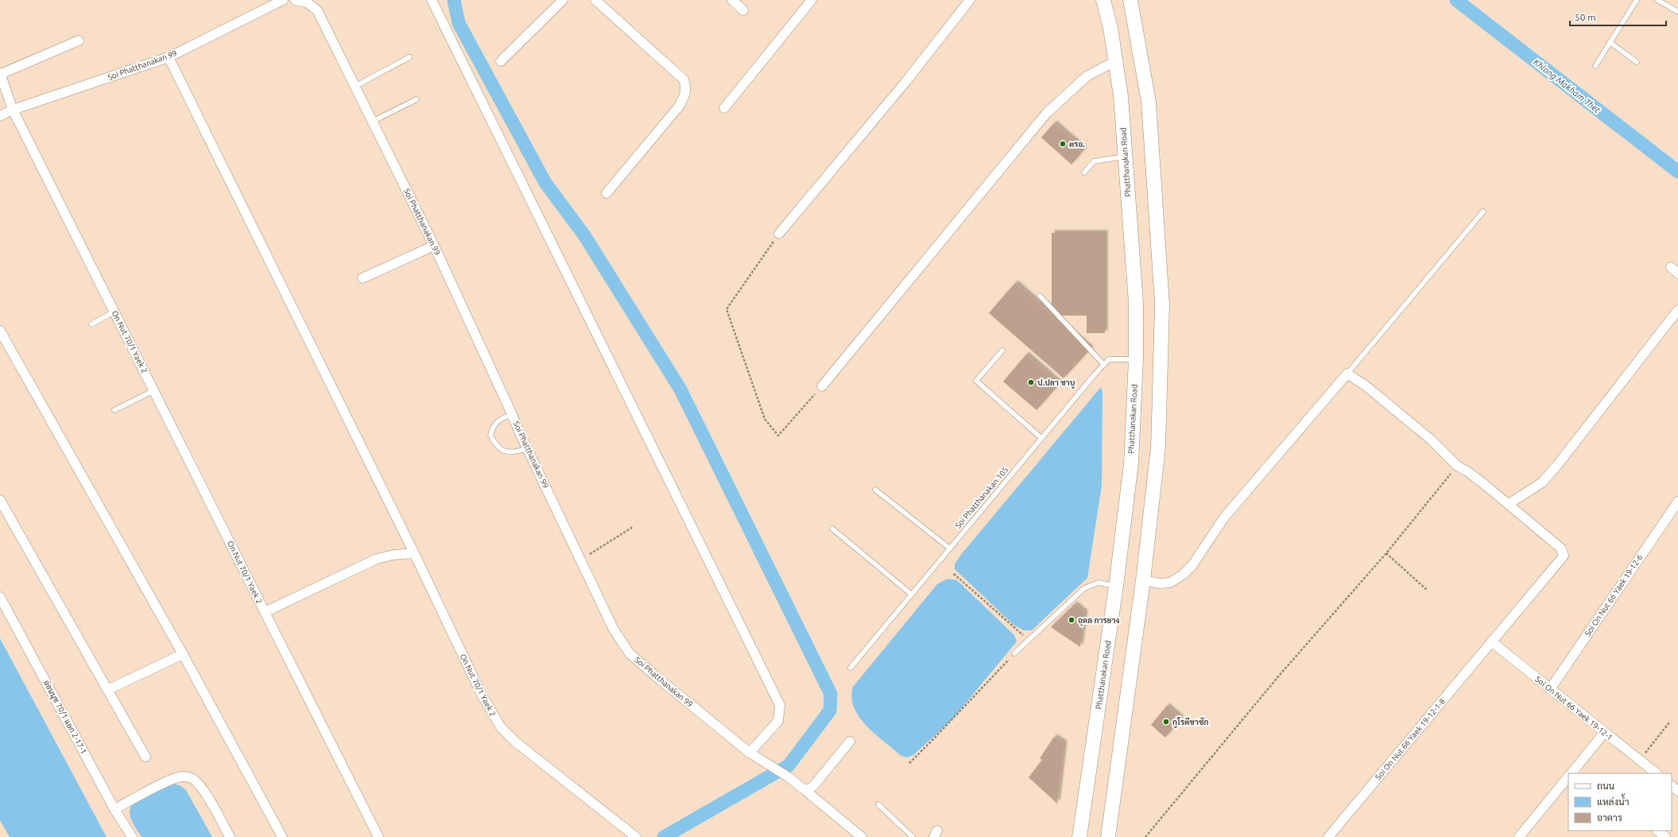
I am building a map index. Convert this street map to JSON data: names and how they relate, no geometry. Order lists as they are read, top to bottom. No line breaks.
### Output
{"streets":{"main road":["Phatthanakan Road"],"street":["Soi Phatthanakan 99","On Nut 70/1 Yaek 2","Soi On Nut 66 Yaek 19-12-6","Soi On Nut 66 Yaek 19-12-1","อ่อนนุช 70/1 แยก 2-17-1","Soi On Nut 66 Yaek 19-12-1-8"],"lane":["Soi Phatthanakan 105"]},"crossings":[["Soi Phatthanakan 99","On Nut 70/1 Yaek 2"],["Soi On Nut 66 Yaek 19-12-6","Soi On Nut 66 Yaek 19-12-1"],["Soi On Nut 66 Yaek 19-12-1","Soi On Nut 66 Yaek 19-12-1-8"]],"water":["Khlong Makham Thet"],"places":["ตรอ.","ป.ปลา ชาบู","อุดล การยาง","กูโรตีชาชัก"],"legend":["ถนน","แหล่งน้ำ","อาคาร"],"scale_bar":"50 m"}
